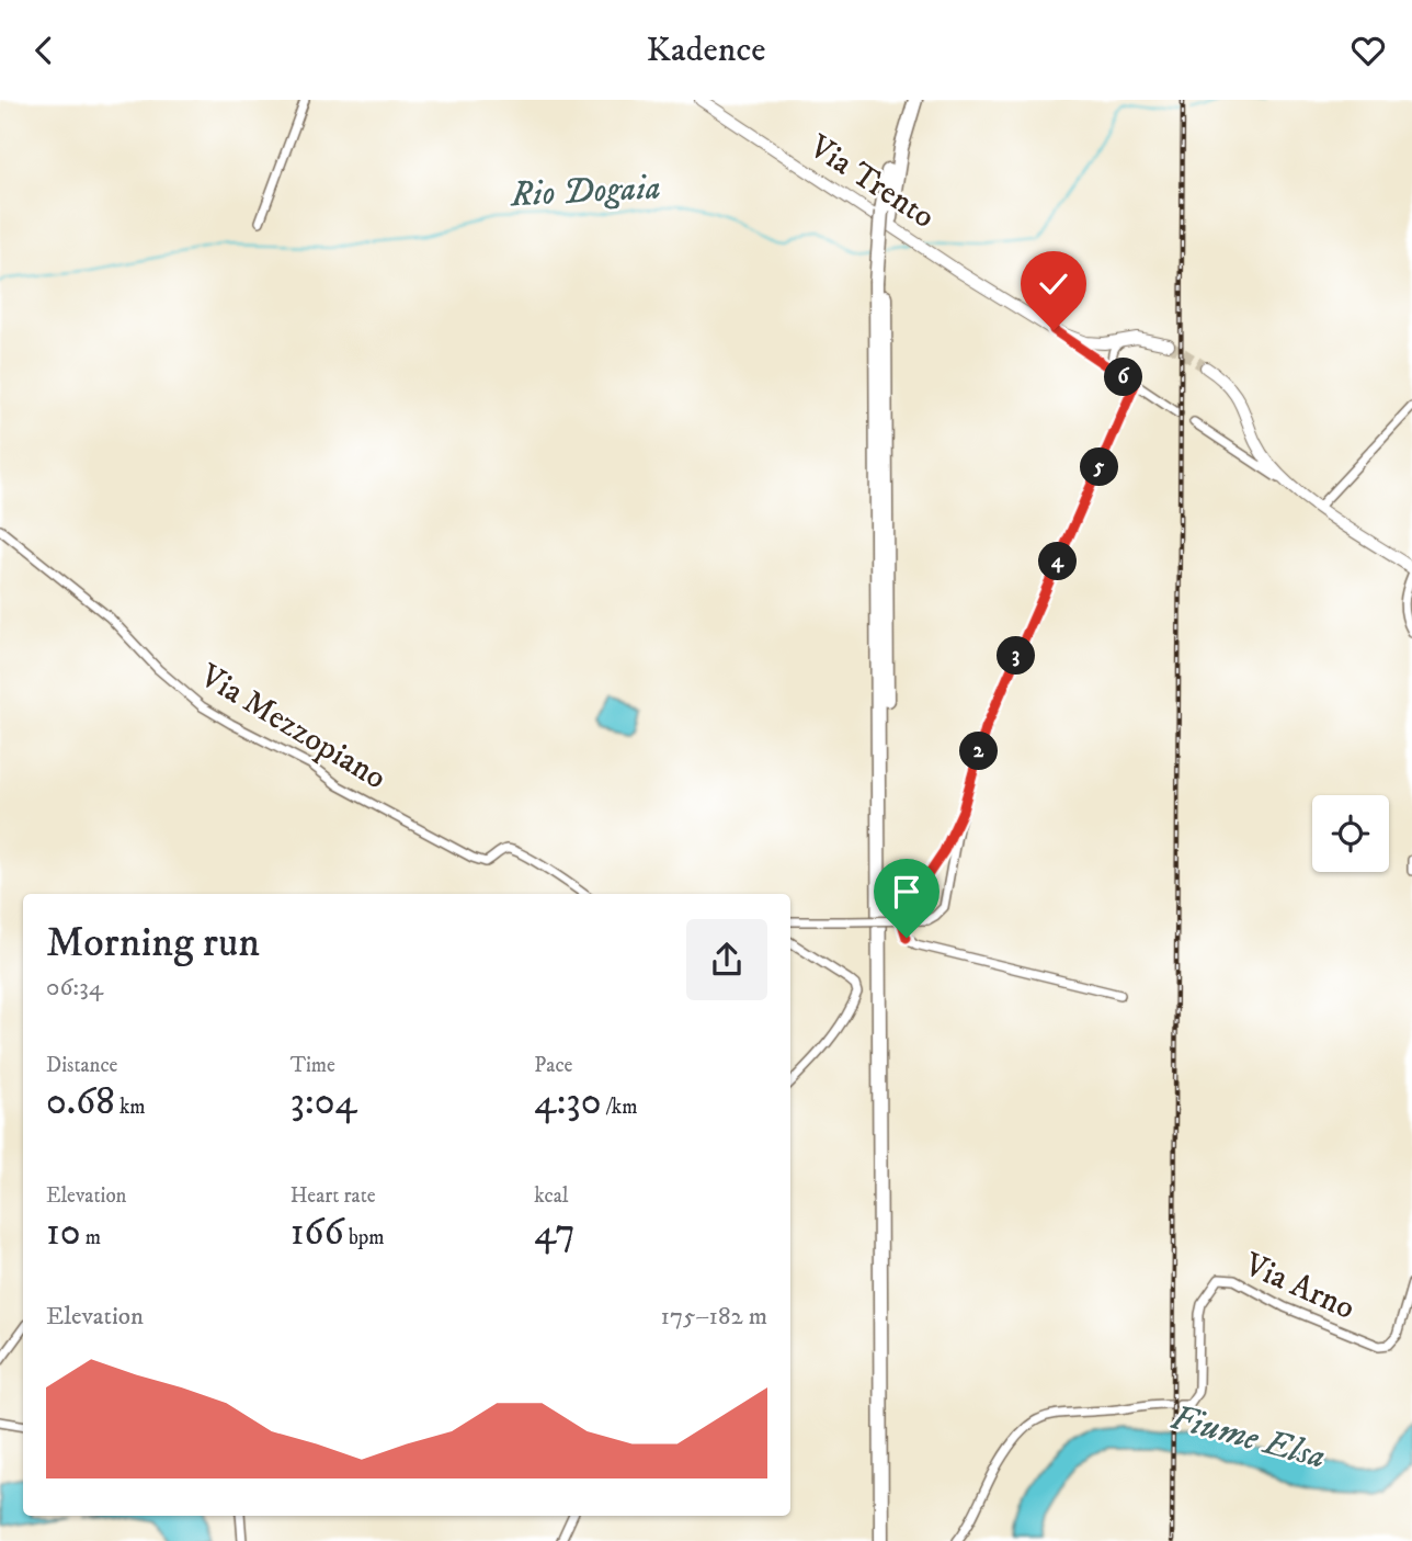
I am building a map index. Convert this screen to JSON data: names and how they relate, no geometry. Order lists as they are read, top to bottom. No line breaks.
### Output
{"streets":{"street":["Via Trento","Via Mezzopiano","Via Arno"]},"water":["Rio Dogaia","Fiume Elsa"],"page":{"header":"Kadence","pins":["6","5","4","3","2"],"heading":["Morning run","06:34"],"stats":[["Distance","0.68 km"],["Time","3:04"],["Pace","4:30 /km"],["Elevation","10 m"],["Heart rate","166 bpm"],["kcal","47"]],"chart":["Elevation","175–182 m"]}}
